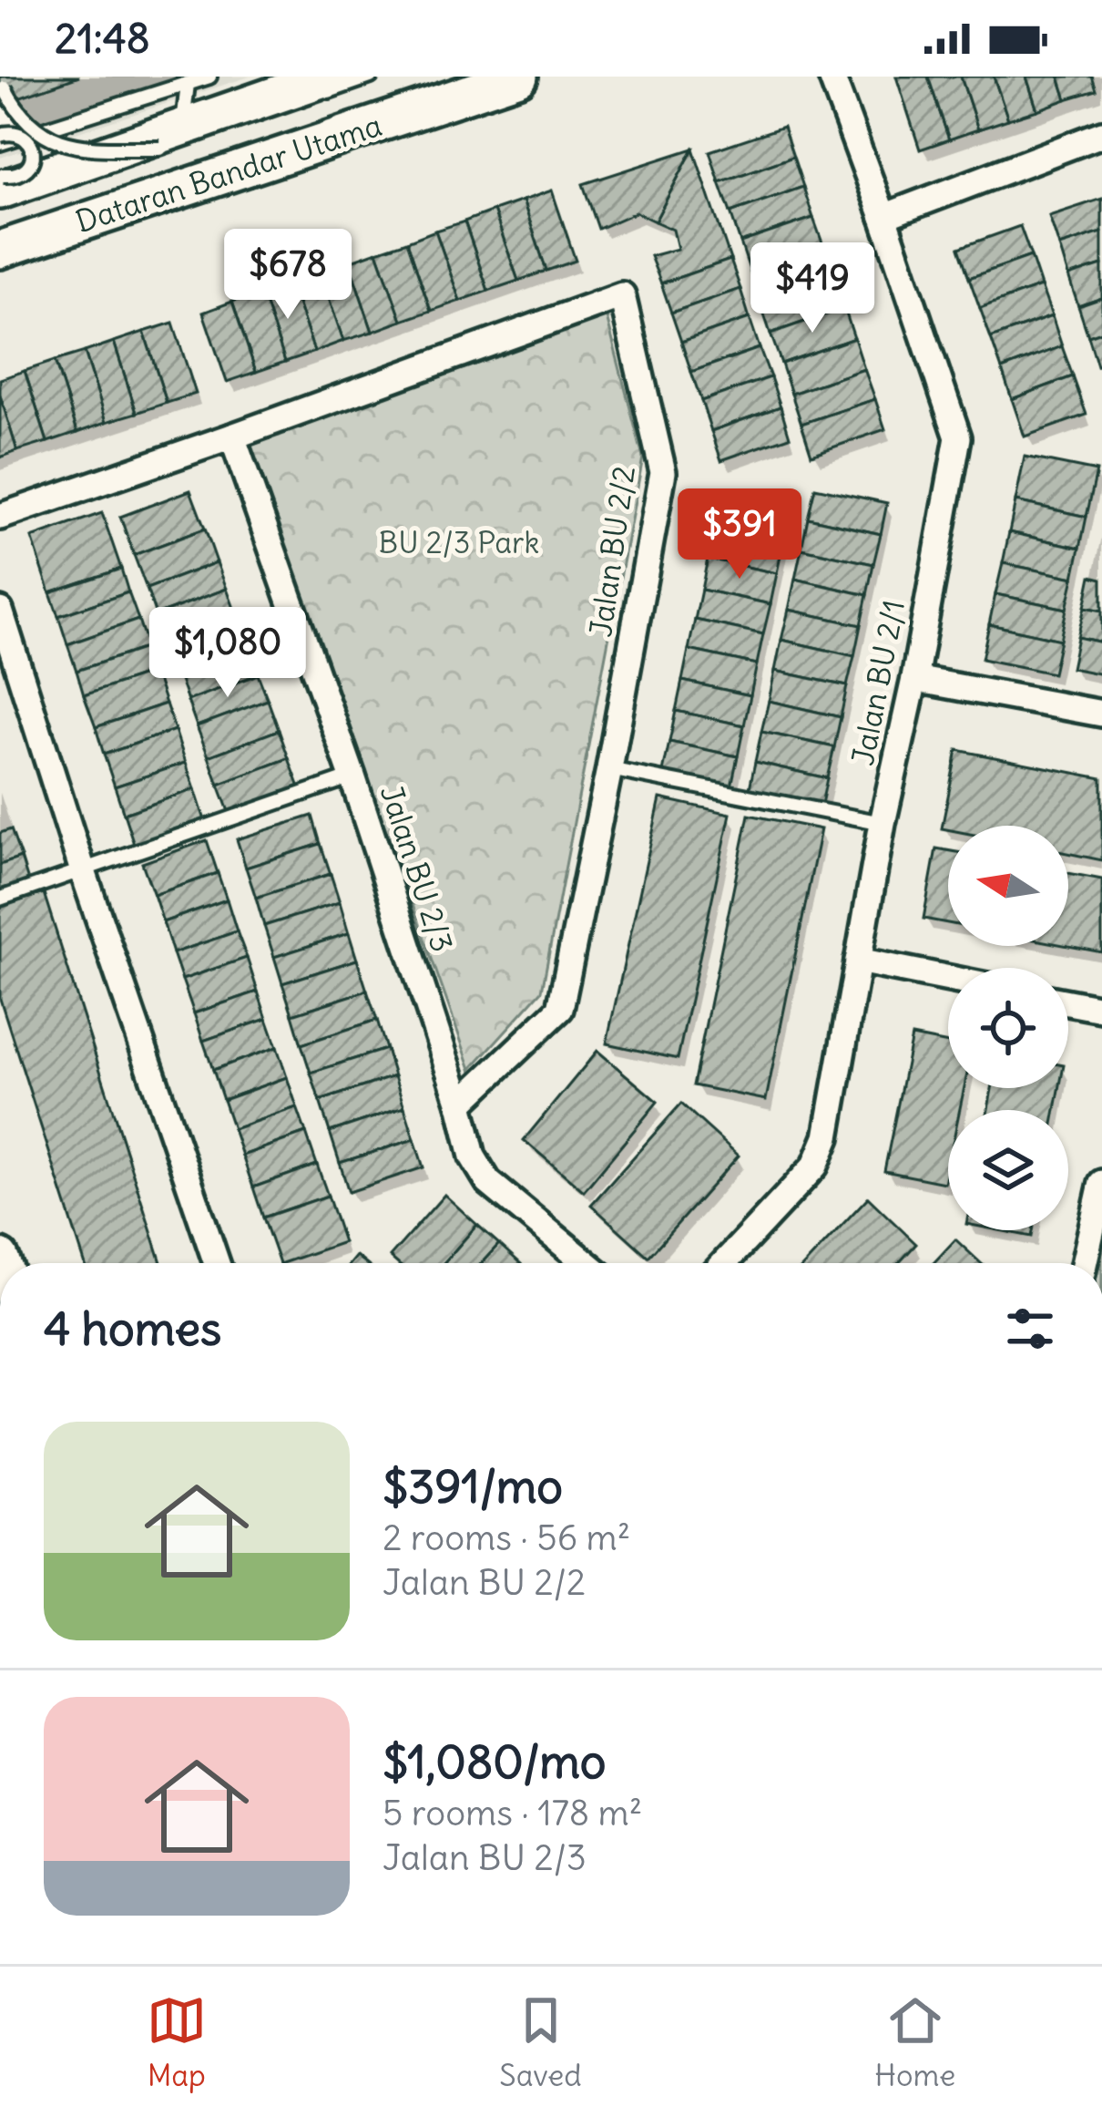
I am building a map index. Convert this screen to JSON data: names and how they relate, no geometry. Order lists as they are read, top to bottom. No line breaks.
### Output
{"streets":{"main road":["Dataran Bandar Utama"],"street":["Jalan BU 2/2","Jalan BU 2/1","Jalan BU 2/3"]},"crossings":[["Jalan BU 2/2","Jalan BU 2/3"]],"parks":["BU 2/3 Park"],"north":"left","page":{"status":"21:48","price":["$678","$419","$391","$1,080"],"heading":"4 homes","list":[{"name":"$391/mo","note":"2 rooms · 56 m² · Jalan BU 2/2"},{"name":"$1,080/mo","note":"5 rooms · 178 m² · Jalan BU 2/3"}],"tabs":["Map","Saved","Home"]}}
